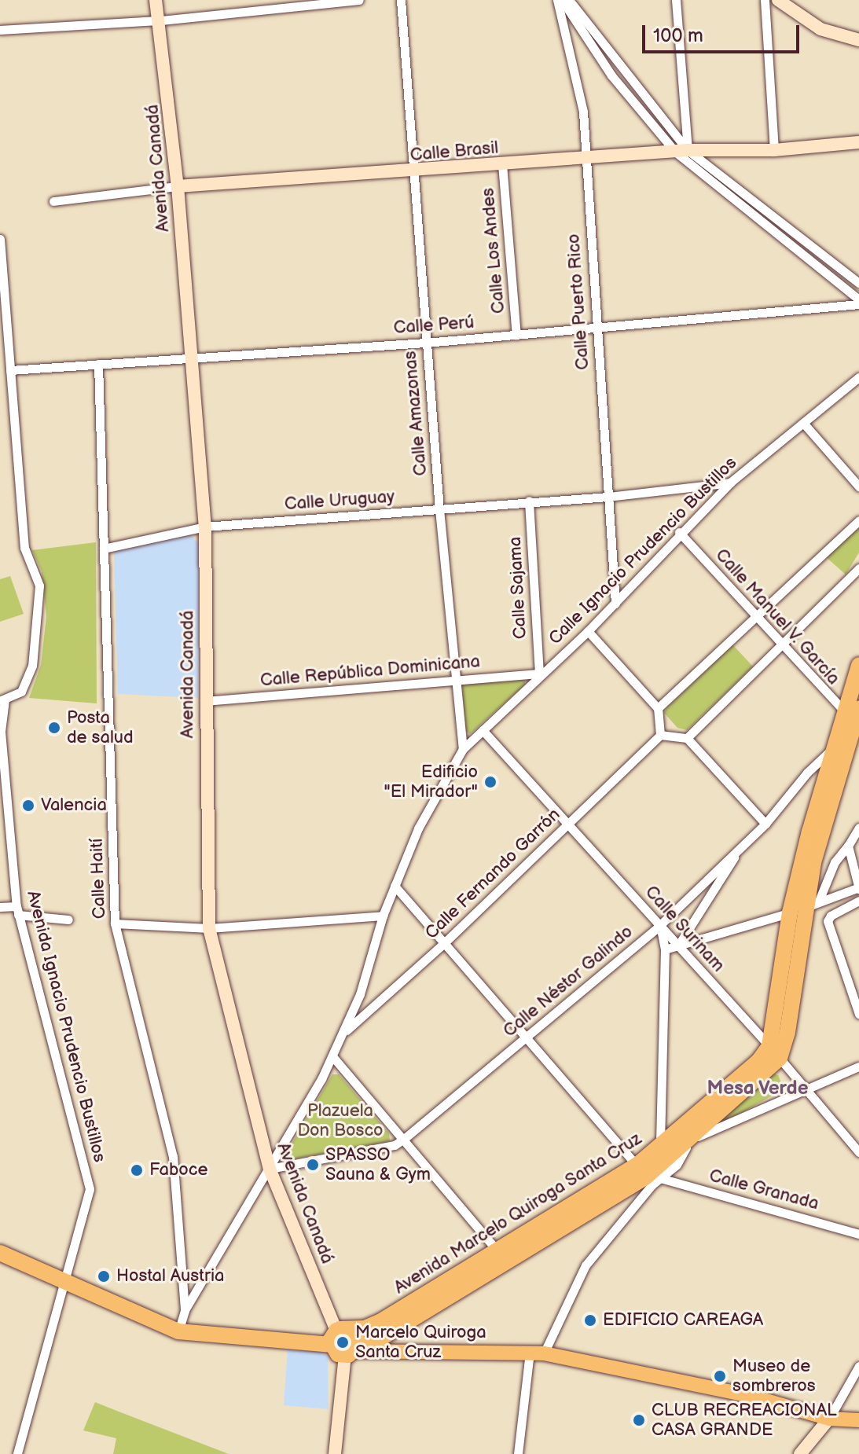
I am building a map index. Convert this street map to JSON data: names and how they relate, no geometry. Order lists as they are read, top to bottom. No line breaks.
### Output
{"streets":{"highway":["Avenida Marcelo Quiroga Santa Cruz"],"main road":["Calle Brasil","Avenida Canadá"],"street":["Calle Los Andes","Calle Puerto Rico","Calle Perú","Calle Amazonas","Calle Uruguay","Calle Ignacio Prudencio Bustillos","Calle Sajama","Calle Manuel V. García","Calle República Dominicana","Calle Fernando Garrón","Calle Haití","Calle Surinam","Calle Néstor Galindo","Avenida Ignacio Prudencio Bustillos","Calle Granada"]},"crossings":[["Calle Brasil","Avenida Canadá"],["Calle Brasil","Calle Los Andes"],["Calle Brasil","Calle Puerto Rico"],["Calle Brasil","Calle Amazonas"],["Avenida Canadá","Calle Perú"],["Avenida Canadá","Calle Uruguay"],["Avenida Canadá","Calle Ignacio Prudencio Bustillos"],["Avenida Canadá","Calle República Dominicana"],["Avenida Canadá","Calle Néstor Galindo"],["Avenida Canadá","Avenida Marcelo Quiroga Santa Cruz"],["Calle Los Andes","Calle Perú"],["Calle Puerto Rico","Calle Perú"],["Calle Puerto Rico","Calle Uruguay"],["Calle Puerto Rico","Calle Ignacio Prudencio Bustillos"],["Calle Perú","Calle Amazonas"],["Calle Perú","Calle Haití"],["Calle Amazonas","Calle Uruguay"],["Calle Amazonas","Calle Ignacio Prudencio Bustillos"],["Calle Amazonas","Calle República Dominicana"],["Calle Uruguay","Calle Ignacio Prudencio Bustillos"],["Calle Uruguay","Calle Sajama"],["Calle Uruguay","Calle Haití"],["Calle Ignacio Prudencio Bustillos","Calle Sajama"],["Calle Ignacio Prudencio Bustillos","Calle Manuel V. García"],["Calle Ignacio Prudencio Bustillos","Calle República Dominicana"],["Calle Ignacio Prudencio Bustillos","Calle Fernando Garrón"],["Calle Ignacio Prudencio Bustillos","Calle Haití"],["Calle Ignacio Prudencio Bustillos","Calle Surinam"],["Calle Ignacio Prudencio Bustillos","Calle Néstor Galindo"],["Calle Sajama","Calle República Dominicana"],["Calle Fernando Garrón","Calle Surinam"],["Calle Surinam","Calle Néstor Galindo"],["Calle Surinam","Avenida Marcelo Quiroga Santa Cruz"],["Calle Granada","Avenida Marcelo Quiroga Santa Cruz"]],"districts":["Mesa Verde"],"parks":["Plazuela Don Bosco"],"places":["Posta de salud","Edificio \"El Mirador\"","Valencia","SPASSO Sauna & Gym","Faboce","Hostal Austria","EDIFICIO CAREAGA","Marcelo Quiroga Santa Cruz","Museo de sombreros","CLUB RECREACIONAL CASA GRANDE"],"scale_bar":"100 m"}
